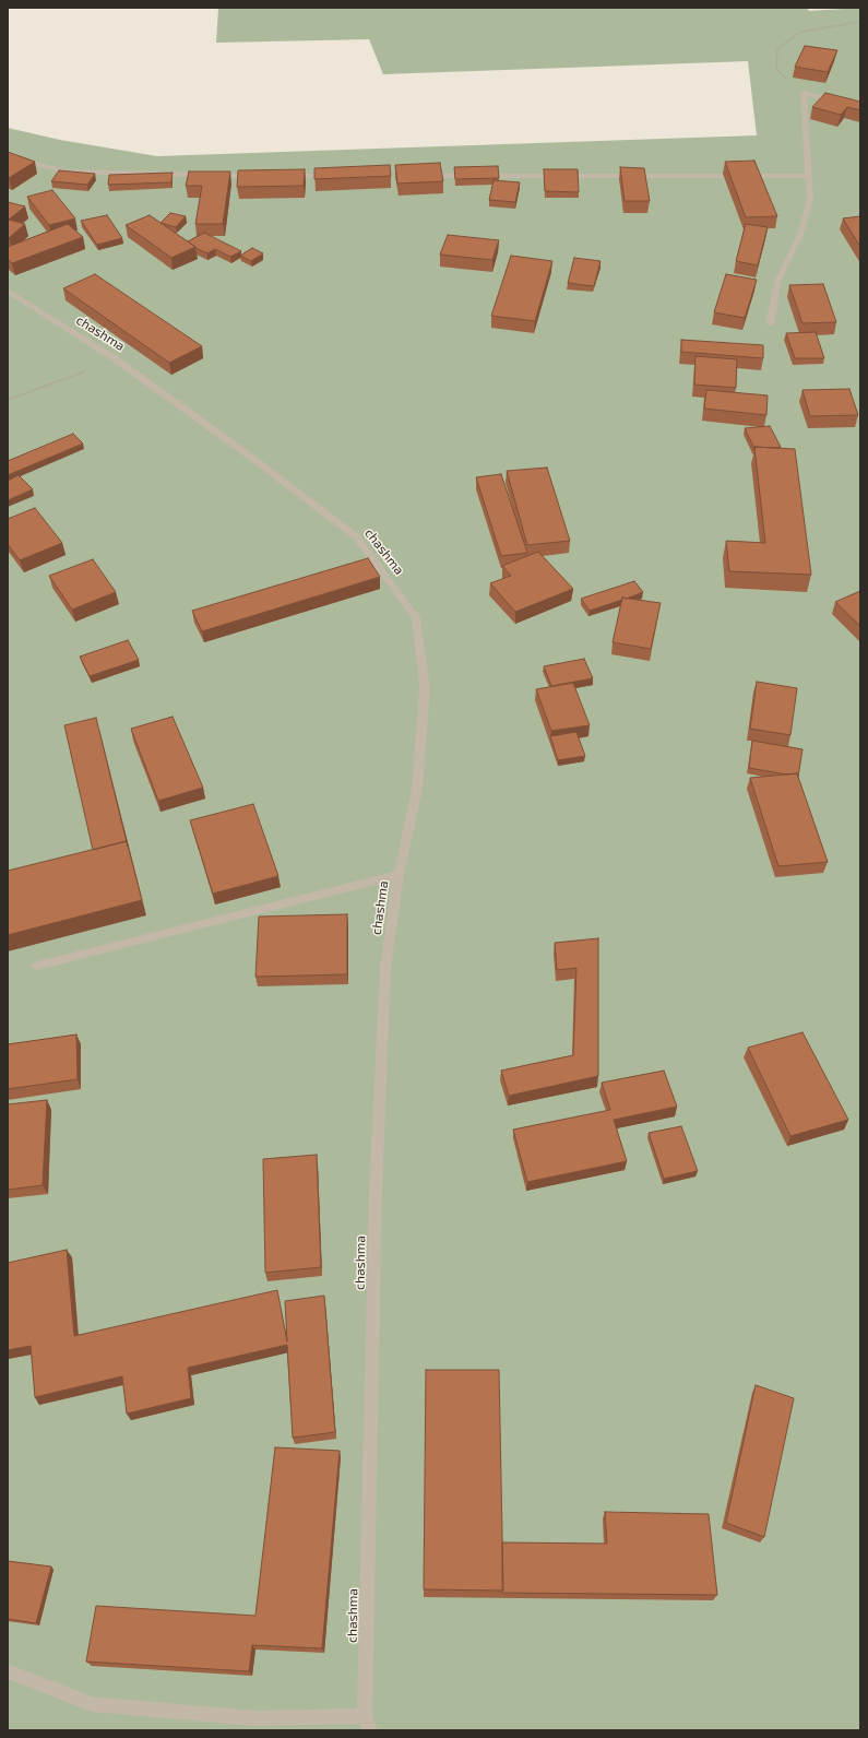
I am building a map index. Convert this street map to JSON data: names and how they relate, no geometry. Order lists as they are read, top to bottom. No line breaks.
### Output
{"streets":{"street":["сhashma"]}}
